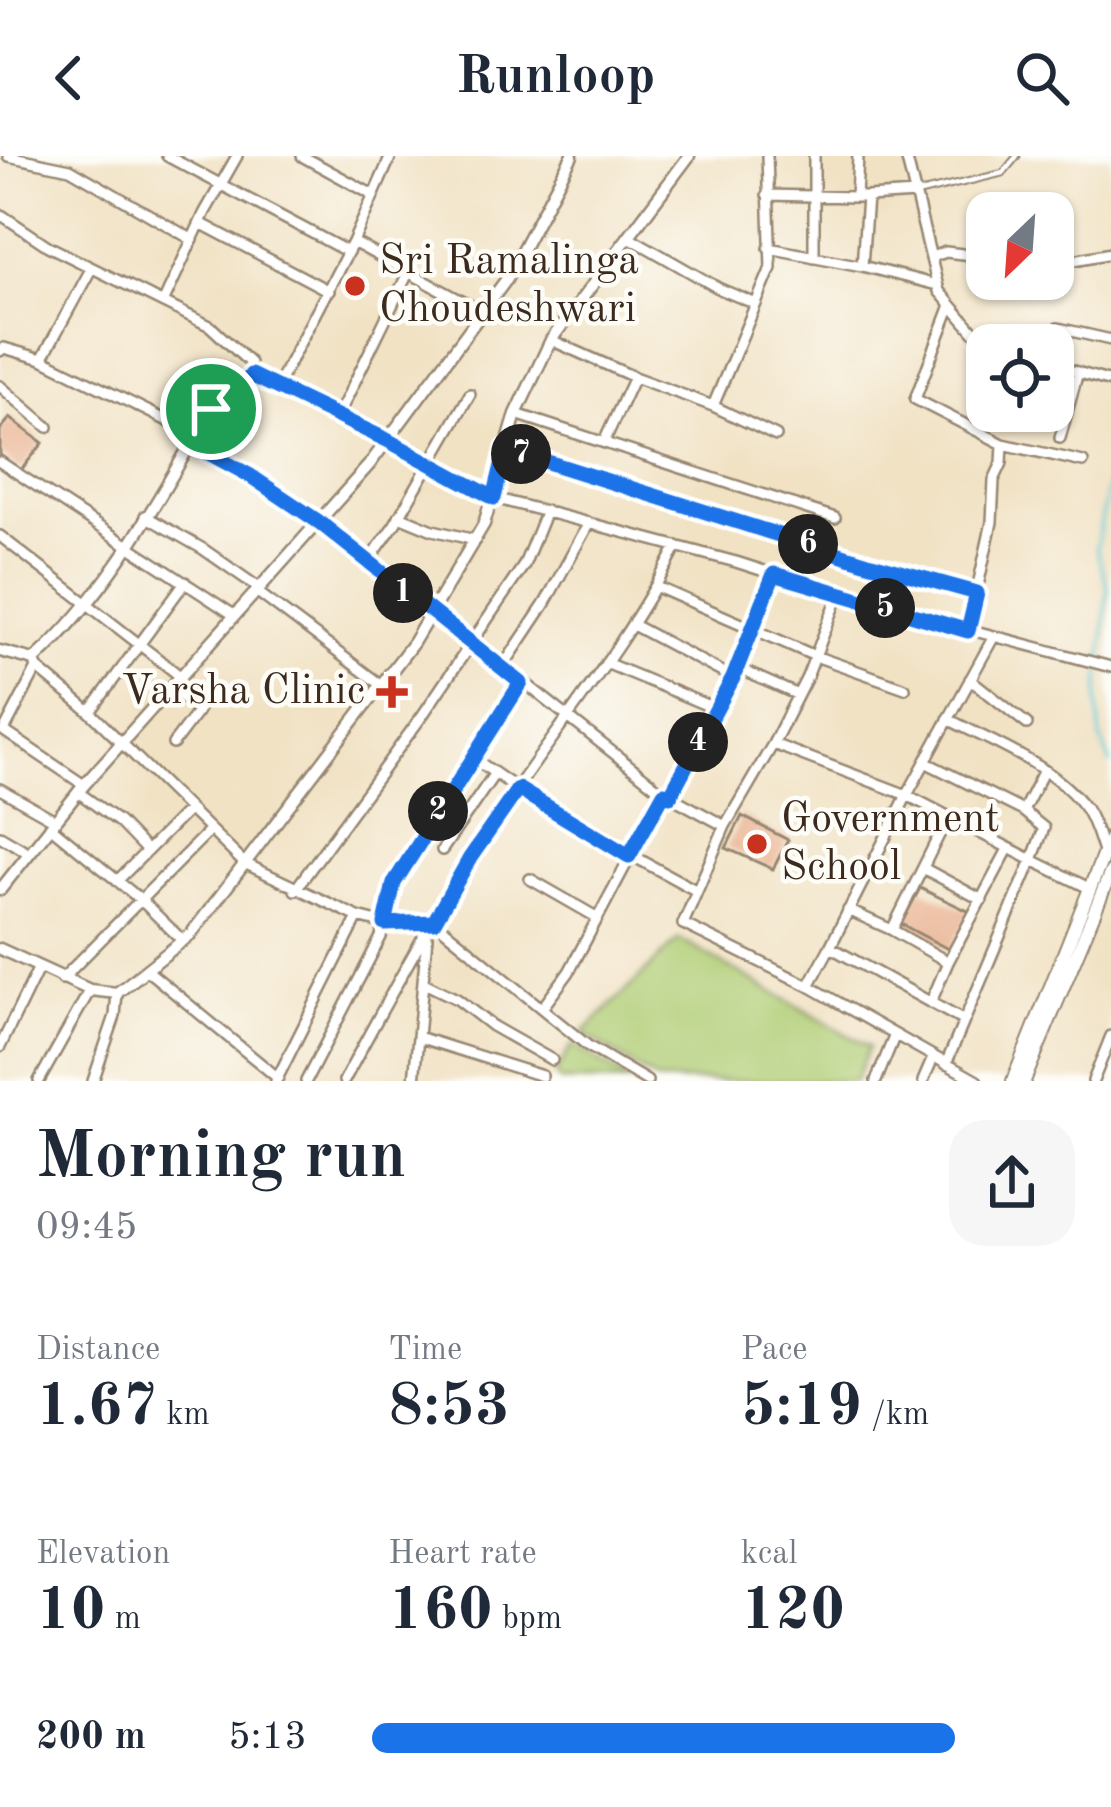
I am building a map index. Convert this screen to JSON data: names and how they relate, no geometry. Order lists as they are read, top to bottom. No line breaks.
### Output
{"places":{"other":["Sri Ramalinga Choudeshwari","Government School"],"health":["Varsha Clinic"]},"north":"bottom left","page":{"header":"Runloop","pins":["7","6","1","5","4","2"],"heading":["Morning run","09:45"],"stats":[["Distance","1.67 km"],["Time","8:53"],["Pace","5:19 /km"],["Elevation","10 m"],["Heart rate","160 bpm"],["kcal","120"]],"list":[{"name":"200 m","note":"5:13"}]}}
